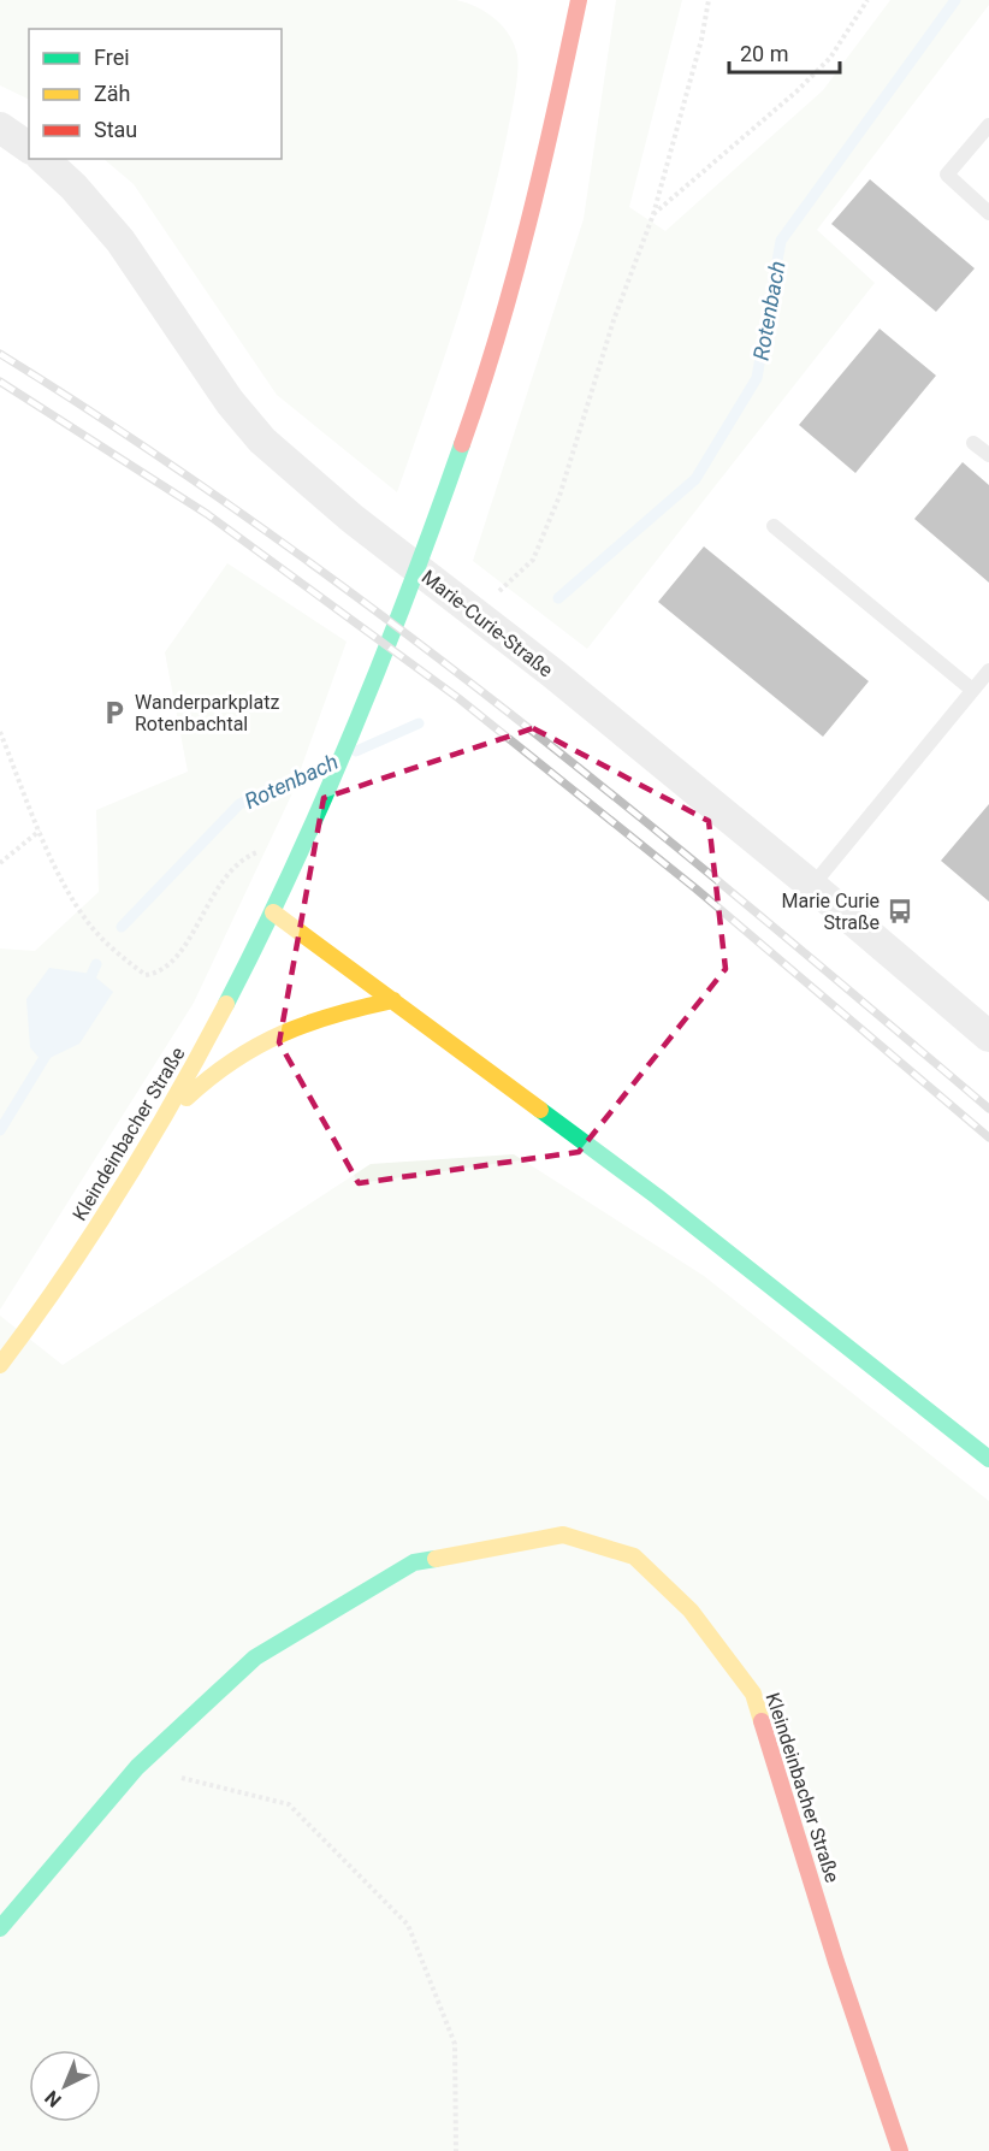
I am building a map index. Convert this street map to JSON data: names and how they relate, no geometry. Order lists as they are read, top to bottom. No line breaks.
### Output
{"streets":{"street":["Marie-Curie-Straße","Kleindeinbacher Straße"]},"water":["Rotenbach"],"places":{"parking":["Wanderparkplatz Rotenbachtal"],"bus stop":["Marie Curie Straße"]},"legend":["Frei","Zäh","Stau"],"scale_bar":"20 m","north":"bottom left"}
